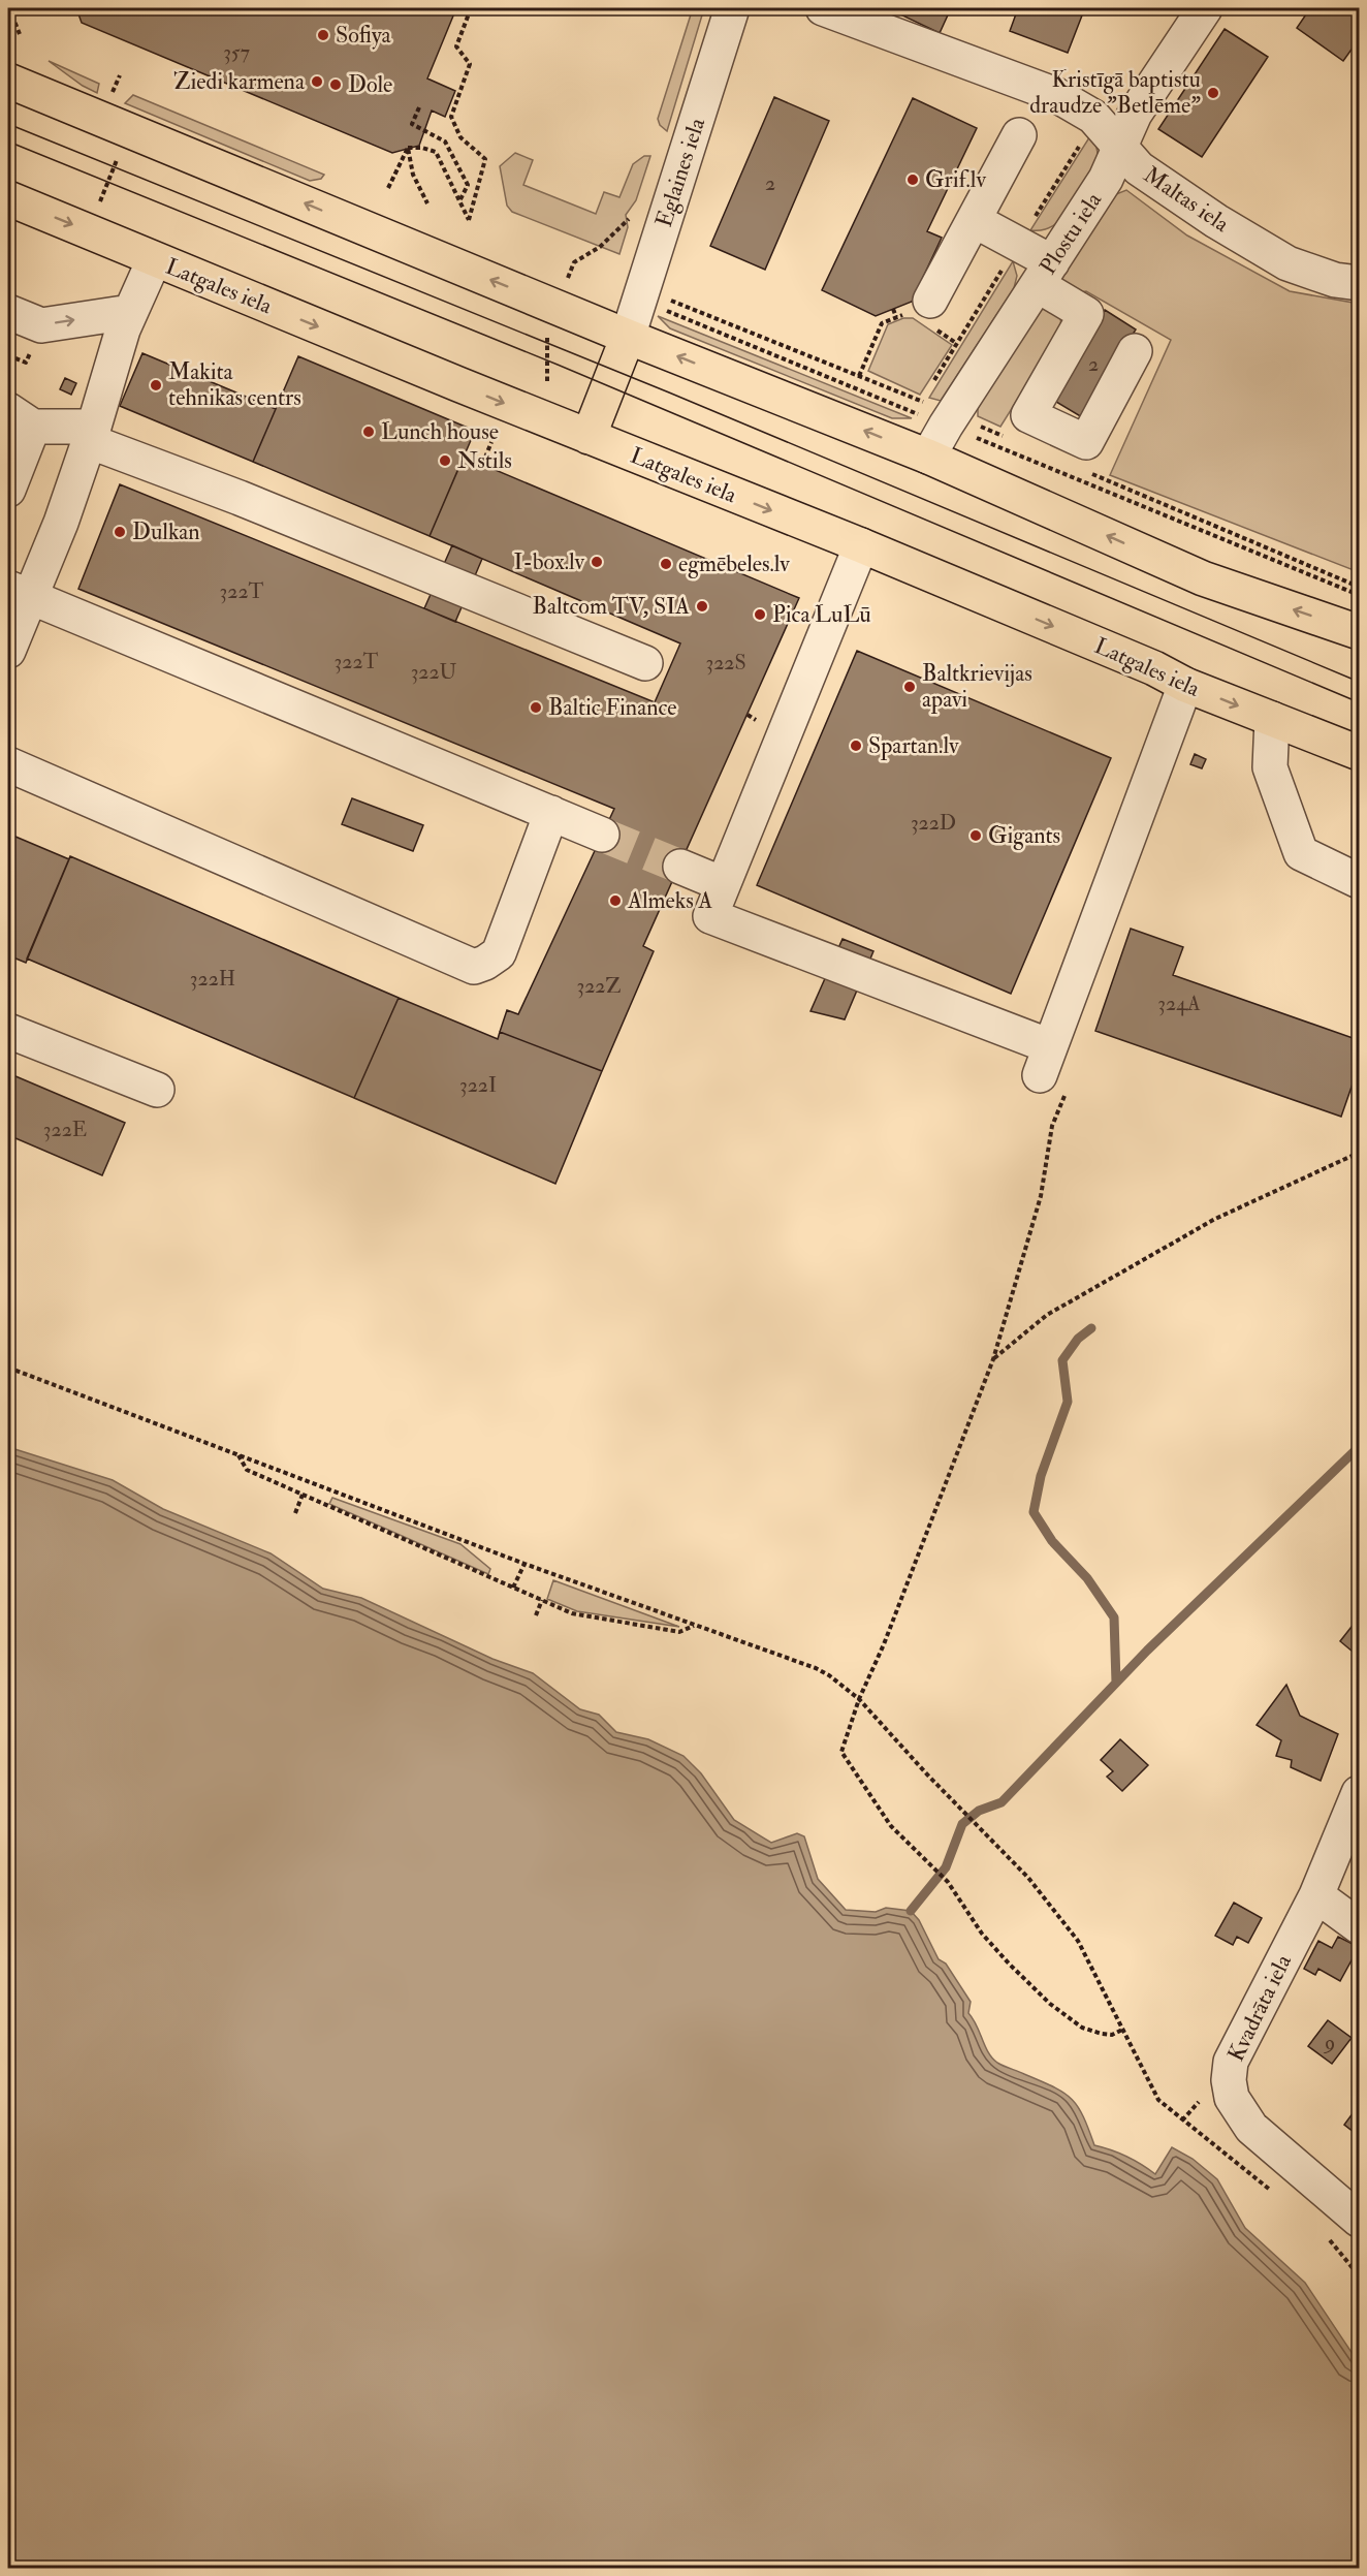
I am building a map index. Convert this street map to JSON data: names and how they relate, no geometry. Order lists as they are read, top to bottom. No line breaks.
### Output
{"streets":{"highway":["Latgales iela"],"street":["Eglaines iela","Maltas iela","Plostu iela","Kvadrāta iela"]},"crossings":[["Maltas iela","Plostu iela"]],"places":["Sofiya","Ziedi karmena","Dole","Kristīgā baptistu draudze \"Betlēme\"","Grif.lv","Makita tehnikas centrs","Lunch house","Nstils","Dulkan","I-box.lv","egmēbeles.lv","Baltcom TV, SIA","Pica LuLū","Baltkrievijas apavi","Baltic Finance","Spartan.lv","Gigants","Almeks A"],"house_numbers":["357","2","2","322T","322T","322S","322U","322D","322H","322Z","324A","322I","322E","9"]}
